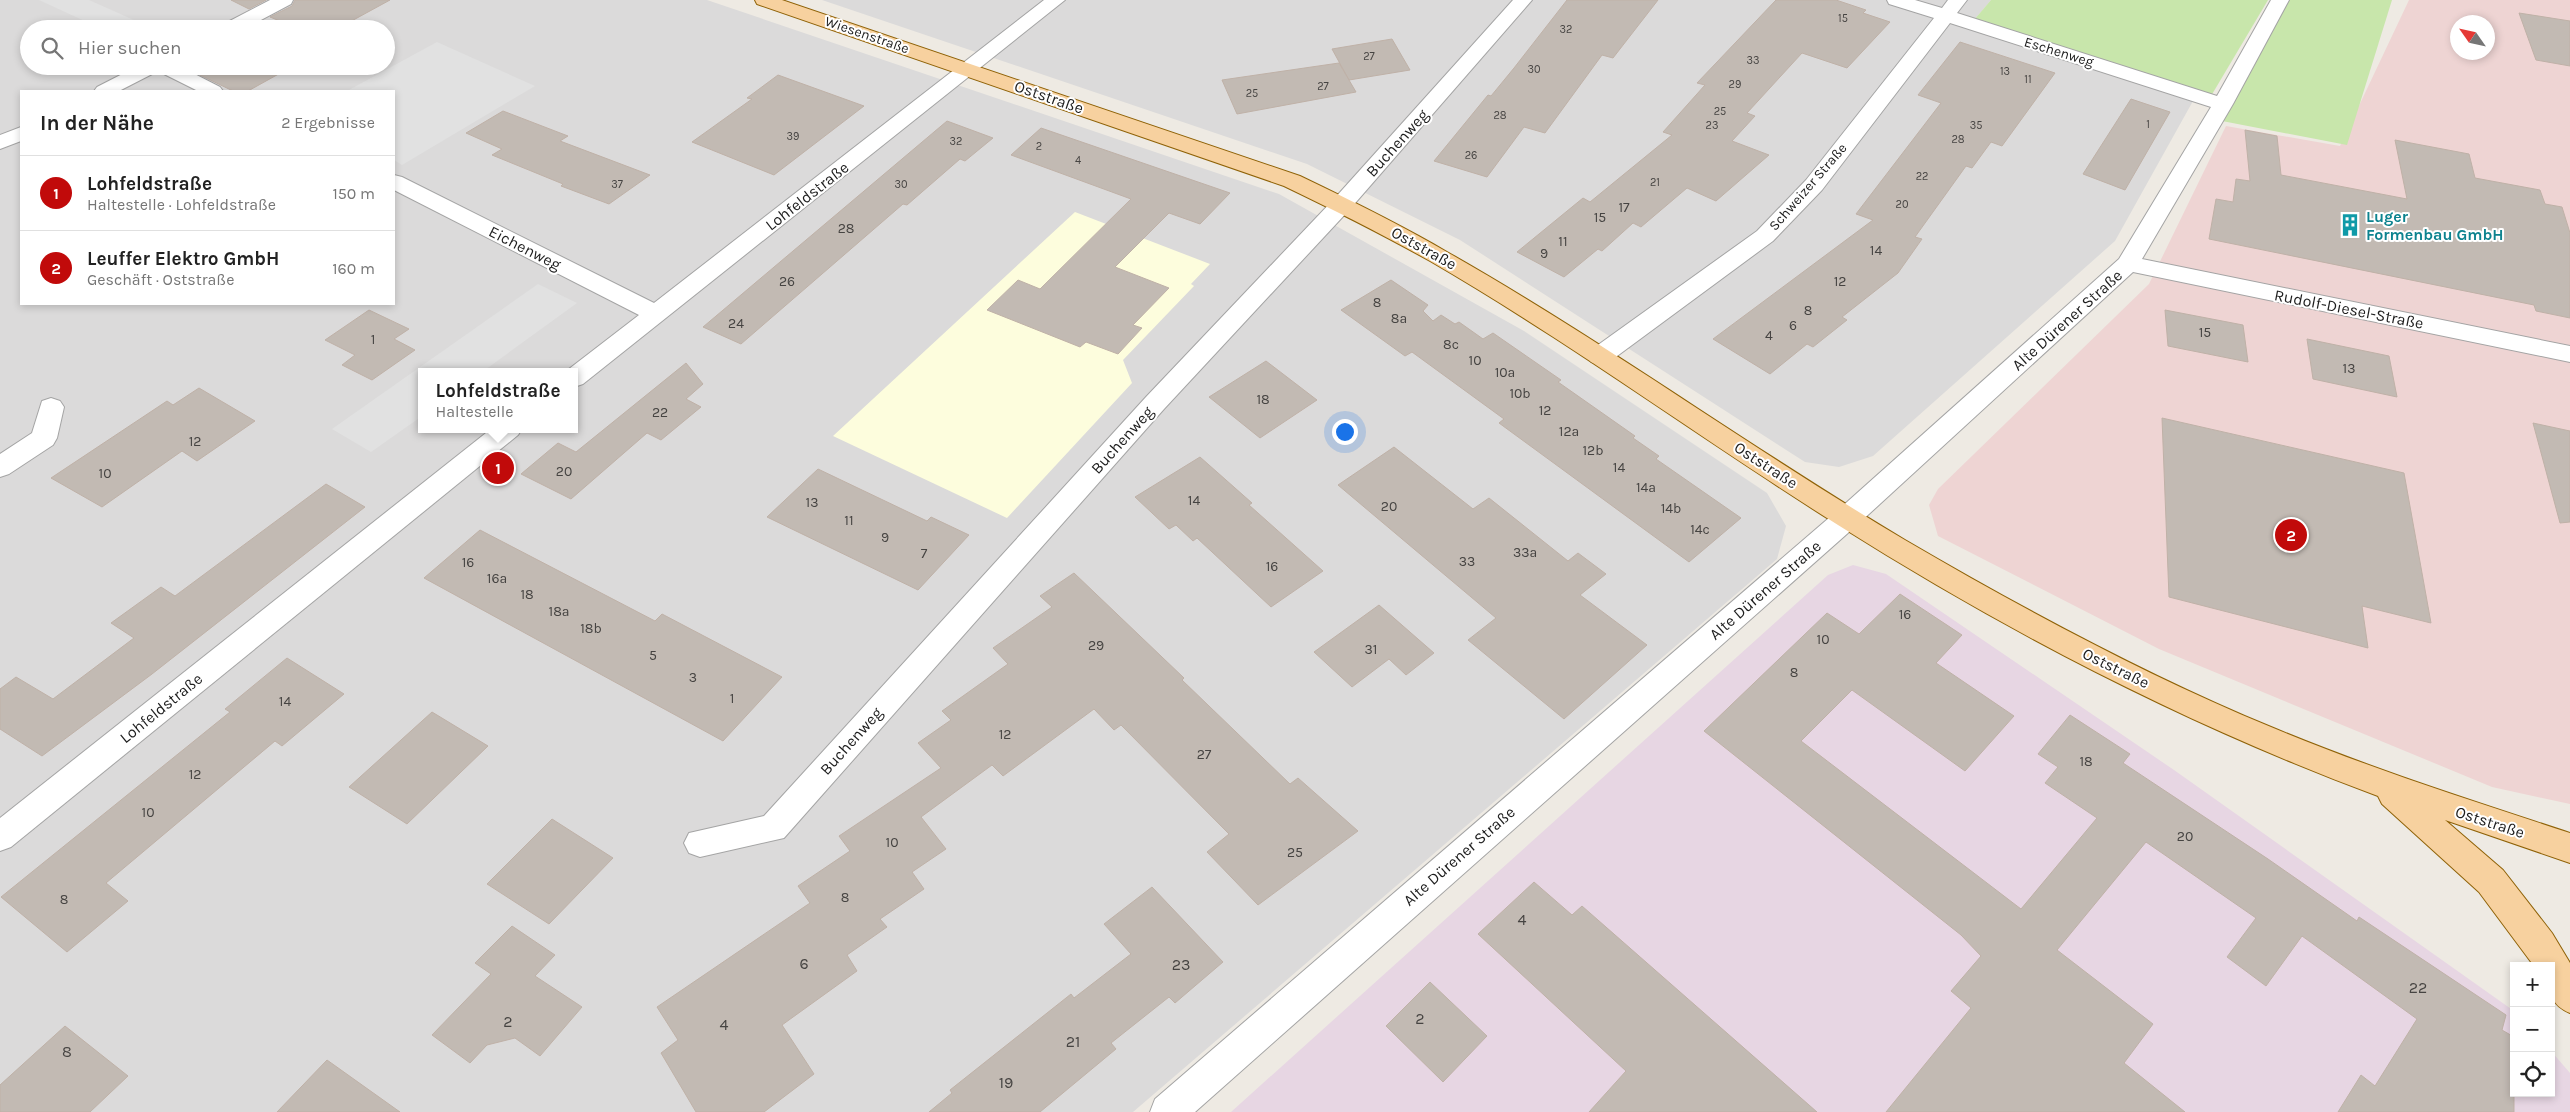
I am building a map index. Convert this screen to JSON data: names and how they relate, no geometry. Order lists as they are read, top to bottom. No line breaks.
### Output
{"streets":{"main road":["Wiesenstraße","Oststraße"],"street":["Eschenweg","Buchenweg","Schweizer Straße","Lohfeldstraße","Eichenweg","Rudolf-Diesel-Straße","Alte Dürener Straße"]},"crossings":[["Wiesenstraße","Oststraße"],["Wiesenstraße","Lohfeldstraße"],["Eschenweg","Schweizer Straße"],["Eschenweg","Alte Dürener Straße"],["Oststraße","Buchenweg"],["Oststraße","Schweizer Straße"],["Oststraße","Lohfeldstraße"],["Oststraße","Alte Dürener Straße"],["Lohfeldstraße","Eichenweg"],["Rudolf-Diesel-Straße","Alte Dürener Straße"]],"places":{"building":["Luger Formenbau GmbH"]},"house_numbers":["15","32","27","33","30","13","11","29","27","25","25","28","1","23","35","39","28","32","2","26","4","22","21","37","30","20","17","15","28","11","14","9","26","12","8","8","8a","24","6","15","4","1","8c","10","13","10a","10b","18","12","22","12a","12","12b","14","20","10","14a","14","13","20","14b","11","14c","9","33a","7","33","16","16","16a","18","18a","16","18b","10","29","31","5","8","3","1","14","12","27","18","12","10","20","10","25","8","8","4","6","23","22","2","2","4","21","8","19"],"north":"top left","page":{"search":"Hier suchen","heading":["In der Nähe","2 Ergebnisse"],"list":[{"mark":"1","name":"Lohfeldstraße","note":"Haltestelle · Lohfeldstraße","value":"150 m"},{"mark":"2","name":"Leuffer Elektro GmbH","note":"Geschäft · Oststraße","value":"160 m"}],"popup":["Lohfeldstraße","Haltestelle"],"pins":["1","2"],"map_buttons":["+","−"]}}
